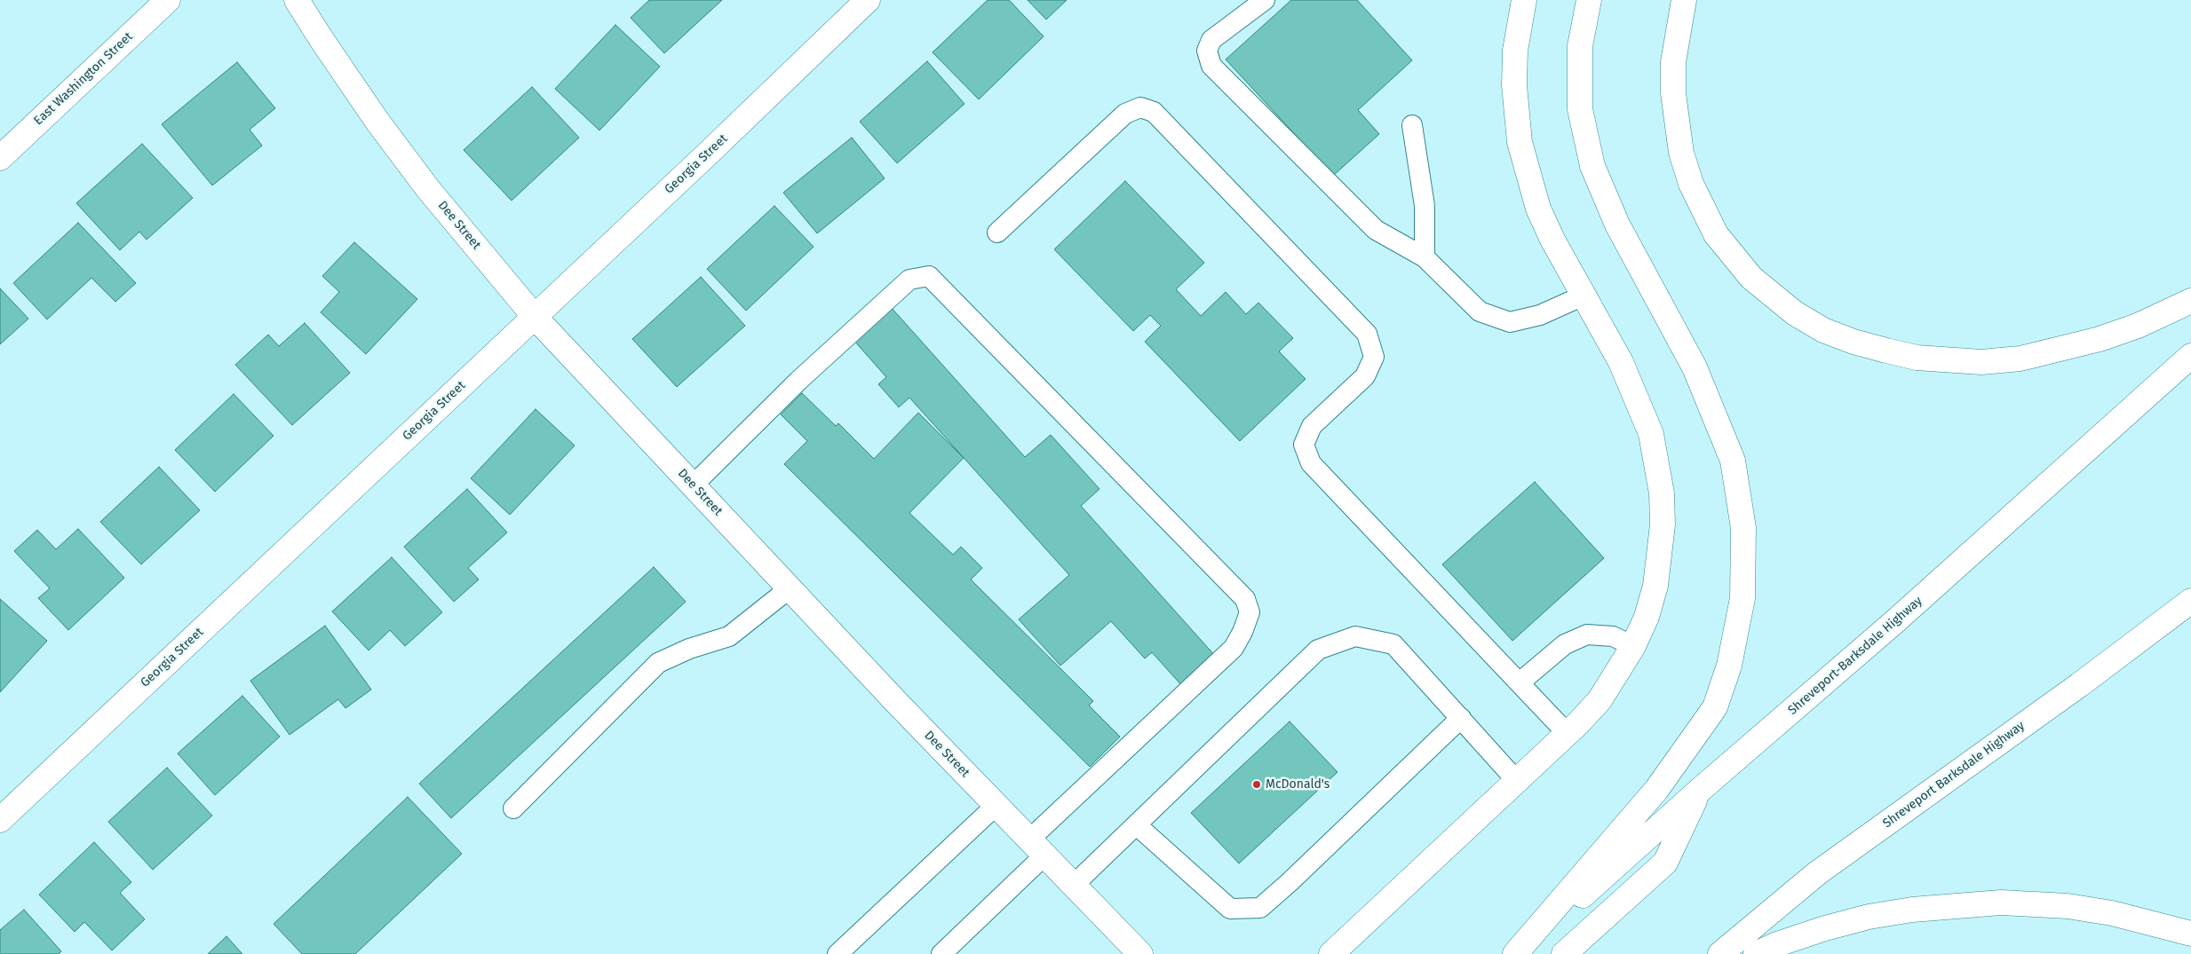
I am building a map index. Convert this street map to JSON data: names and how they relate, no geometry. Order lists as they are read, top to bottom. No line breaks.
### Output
{"streets":{"main road":["East Washington Street","Georgia Street","Dee Street","Shreveport-Barksdale Highway","Shreveport Barksdale Highway"]},"crossings":[["Georgia Street","Dee Street"]],"places":["McDonald's"]}
